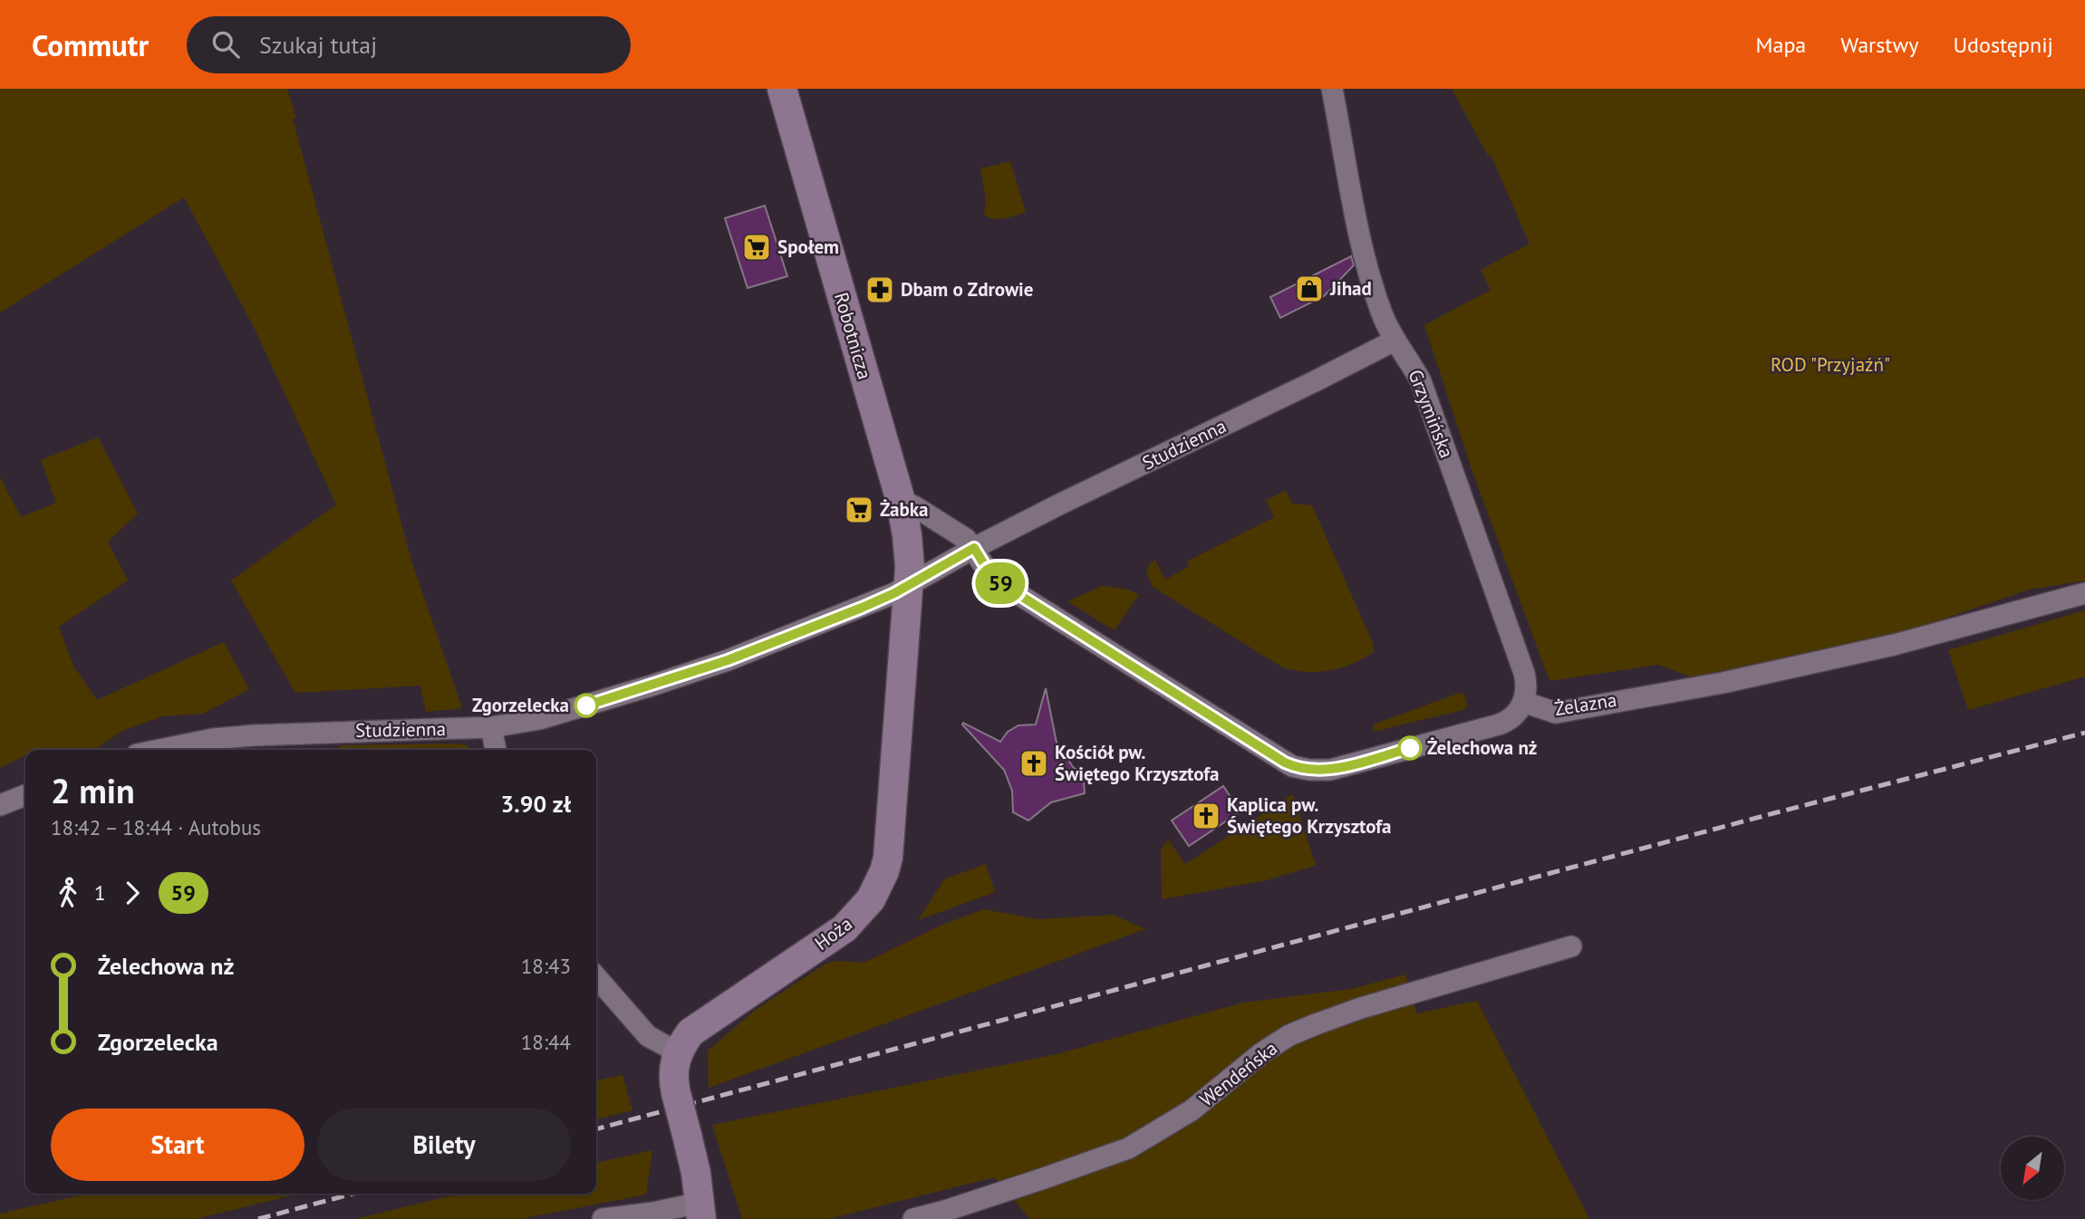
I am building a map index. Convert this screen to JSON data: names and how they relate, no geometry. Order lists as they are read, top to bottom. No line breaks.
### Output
{"streets":{"street":["Robotnicza","Grzymińska","Studzienna","Żelazna","Hoża","Wendeńska"]},"crossings":[["Robotnicza","Studzienna"],["Robotnicza","Hoża"],["Grzymińska","Studzienna"],["Grzymińska","Żelazna"],["Studzienna","Hoża"]],"parks":["ROD \"Przyjaźń\""],"places":{"supermarket":["Społem","Żabka"],"shop":["Jihad"],"pharmacy":["Dbam o Zdrowie"],"other":["Zgorzelecka","Żelechowa nż"],"church":["Kościół pw. Świętego Krzysztofa","Kaplica pw. Świętego Krzysztofa"]},"lines":["bus line 59"],"north":"bottom left","page":{"header":"Commutr","search":"Szukaj tutaj","nav":["Mapa","Warstwy","Udostępnij"],"on_map":"59","heading":["2 min","18:42 – 18:44 · Autobus","3.90 zł"],"legs":["1","59"],"list":[{"name":"Żelechowa nż","value":"18:43"},{"name":"Zgorzelecka","value":"18:44"}],"buttons":["Start","Bilety"]}}
